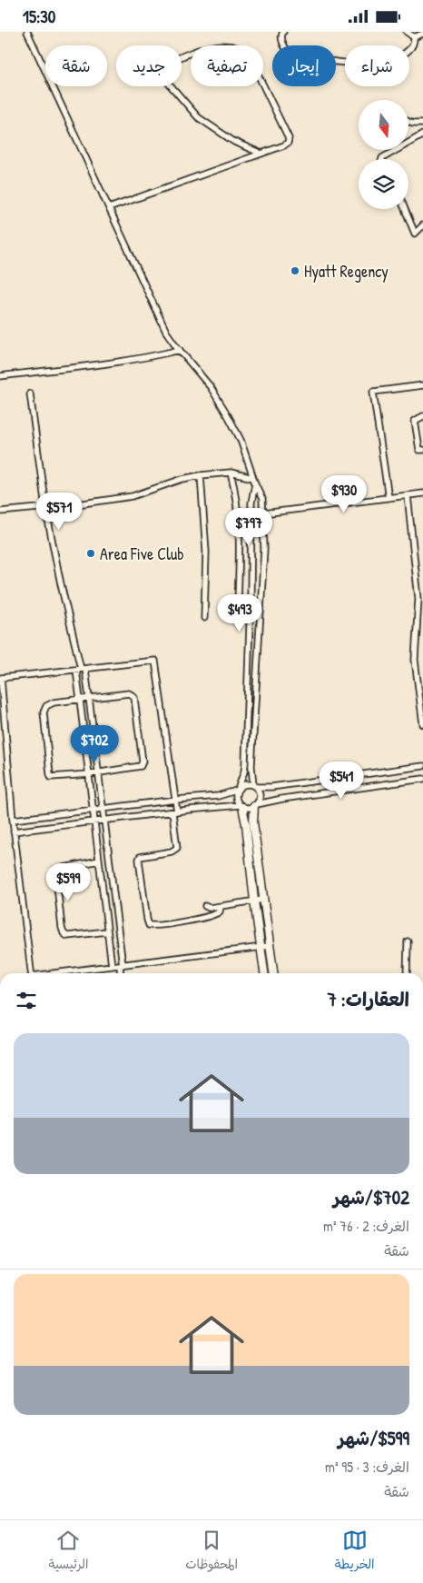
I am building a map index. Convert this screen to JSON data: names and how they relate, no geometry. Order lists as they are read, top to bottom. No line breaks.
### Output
{"places":["Hyatt Regency","Area Five Club"],"north":"bottom","page":{"status":"15:30","chip":["شراء","إيجار","تصفية","جديد","شقة"],"price":["$930","$571","$797","$493","$702","$541","$599"],"heading":"العقارات: 7","list":[{"name":"$702/شهر","note":"الغرف: 2 · 76 m² · شقة"},{"name":"$599/شهر","note":"الغرف: 3 · 95 m² · شقة"}],"tabs":["الخريطة","المحفوظات","الرئيسية"]}}
